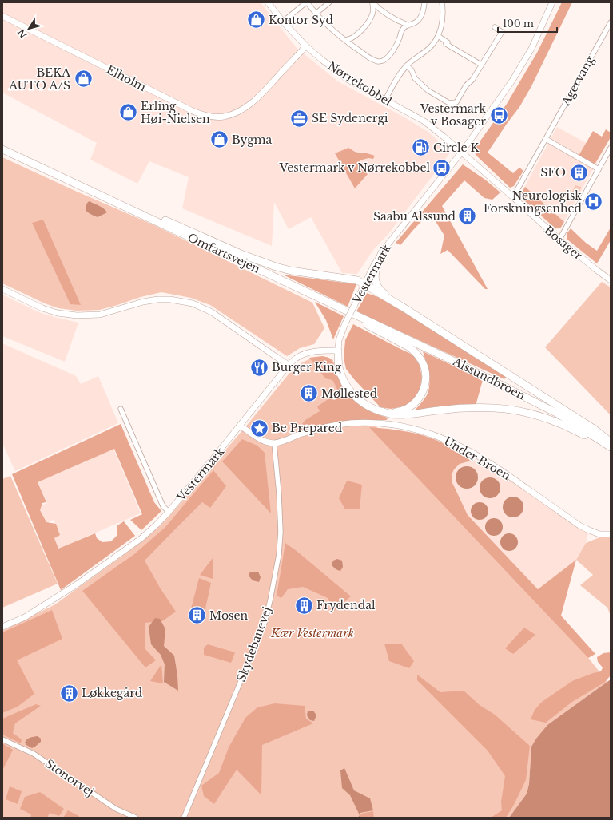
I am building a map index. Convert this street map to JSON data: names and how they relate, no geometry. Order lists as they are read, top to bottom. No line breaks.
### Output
{"streets":{"highway":["Omfartsvejen","Alssundbroen"],"street":["Elholm","Agervang","Nørrekobbel","Bosager","Vestermark","Under Broen","Skydebanevej","Stonorvej"]},"crossings":[["Elholm","Nørrekobbel"],["Agervang","Bosager"],["Nørrekobbel","Bosager"],["Nørrekobbel","Vestermark"],["Bosager","Vestermark"],["Omfartsvejen","Alssundbroen"],["Under Broen","Skydebanevej"]],"parks":["Kær Vestermark"],"places":{"shop":["Kontor Syd","BEKA AUTO A/S","Erling Høi-Nielsen","Bygma"],"bus stop":["Vestermark v Bosager","Vestermark v Nørrekobbel"],"office":["SE Sydenergi"],"fuel station":["Circle K"],"building":["SFO","Saabu Alssund","Møllested","Frydendal","Mosen","Løkkegård"],"hospital":["Neurologisk Forskningsenhed"],"restaurant":["Burger King"],"place":["Be Prepared"]},"scale_bar":"100 m","north":"bottom left"}
